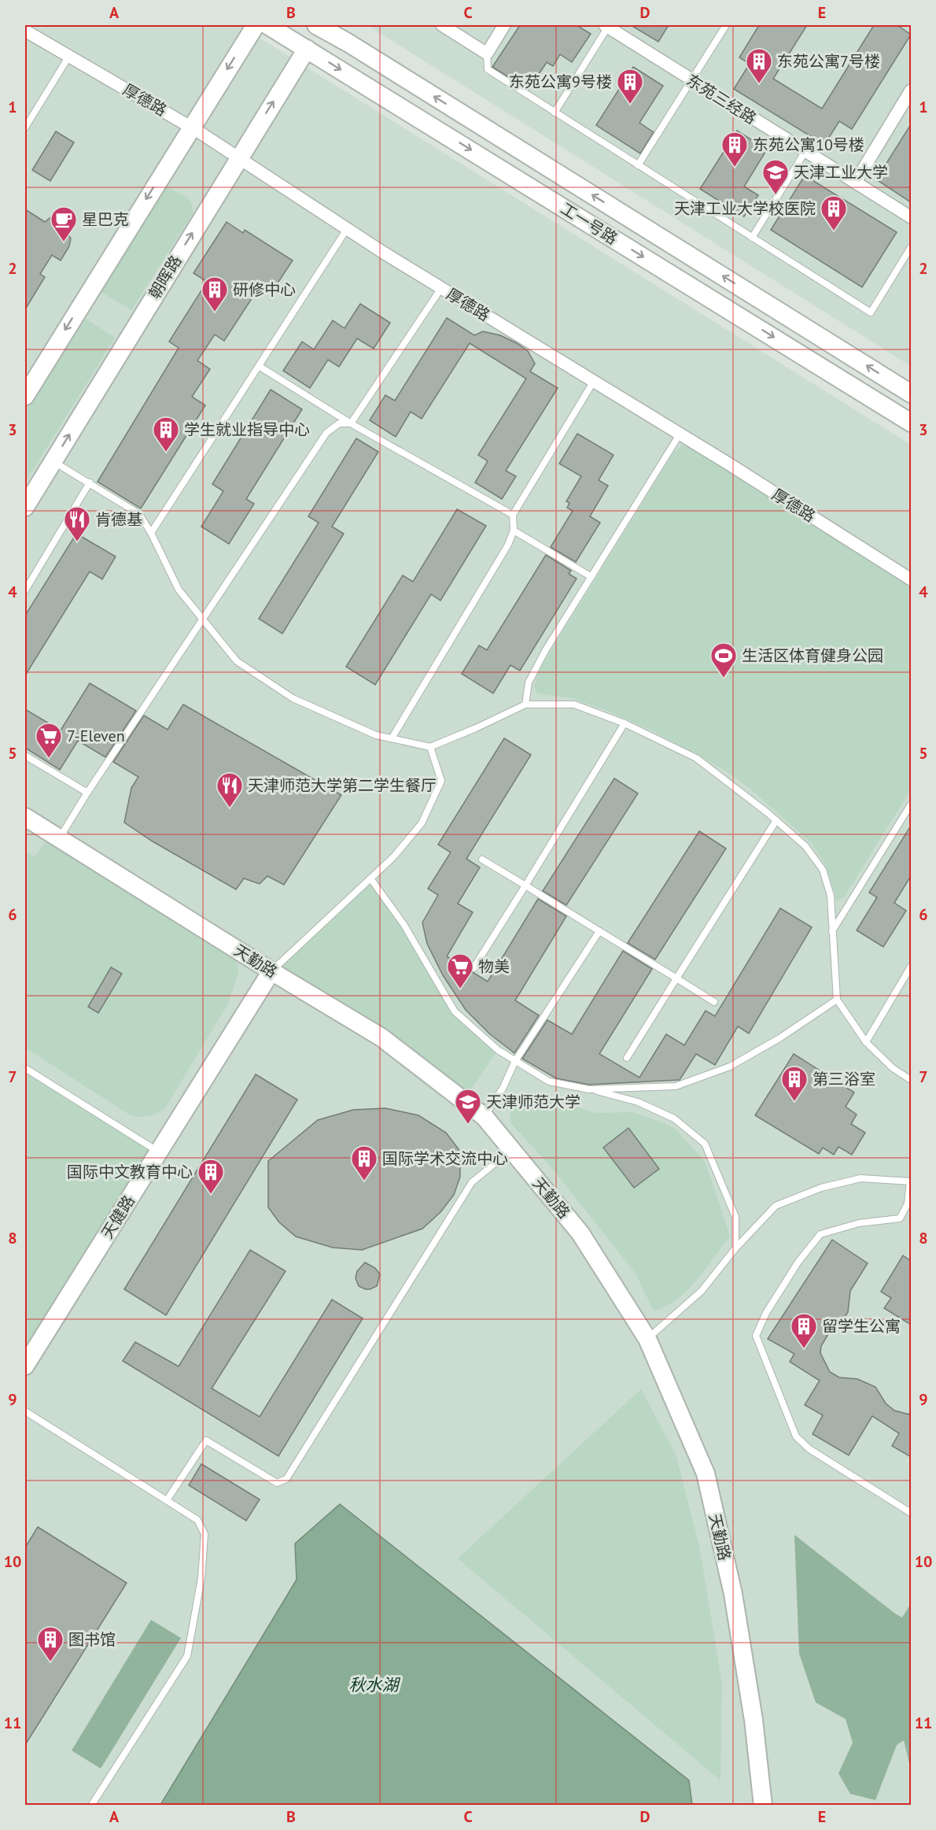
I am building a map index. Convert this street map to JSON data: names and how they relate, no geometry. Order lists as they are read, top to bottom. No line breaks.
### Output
{"streets":{"street":["东苑三经路","厚德路","工一号路","朝晖路","天勤路","天健路"]},"crossings":[["厚德路","朝晖路"],["工一号路","朝晖路"],["天勤路","天健路"]],"water":["秋水湖"],"places":{"building":["东苑公寓7号楼","东苑公寓9号楼","东苑公寓10号楼","天津工业大学校医院","研修中心","学生就业指导中心","第三浴室","国际学术交流中心","国际中文教育中心","留学生公寓","图书馆"],"school or university":["天津工业大学","天津师范大学"],"cafe":["星巴克"],"restaurant":["肯德基","天津师范大学第二学生餐厅"],"sports":["生活区体育健身公园"],"supermarket":["7-Eleven","物美"]},"grid":{"columns":["A","B","C","D","E"],"rows":["1","2","3","4","5","6","7","8","9","10","11"]}}
